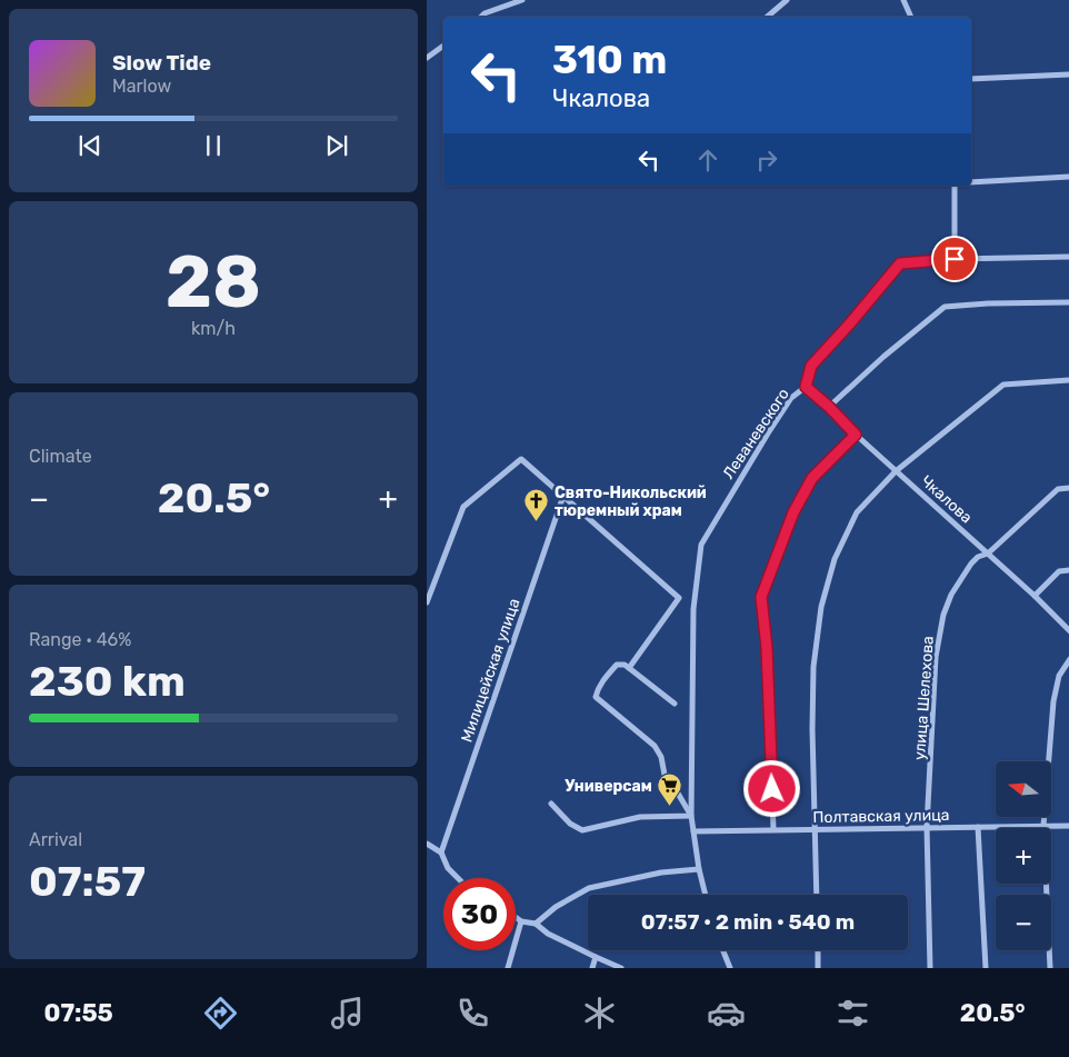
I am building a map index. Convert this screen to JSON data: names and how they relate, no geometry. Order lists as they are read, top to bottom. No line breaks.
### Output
{"streets":{"street":["Леваневского","Чкалова","Милицейская улица","улица Шелехова","Полтавская улица"]},"crossings":[["Леваневского","Чкалова"],["Леваневского","Полтавская улица"],["Чкалова","улица Шелехова"],["улица Шелехова","Полтавская улица"]],"places":{"church":["Свято-Никольский тюремный храм"],"supermarket":["Универсам"]},"north":"left","page":{"turn":["310 m","Чкалова"],"song":["Slow Tide","Marlow"],"tile":[["28","km/h"],"Climate",["Range · 46%","230 km"],["Arrival","07:57"]],"heat":["−","20.5°","+"],"map_buttons":["+","−"],"limit":"30","trip":"07:57 · 2 min · 540 m","tabs":["07:55","20.5°"]}}
